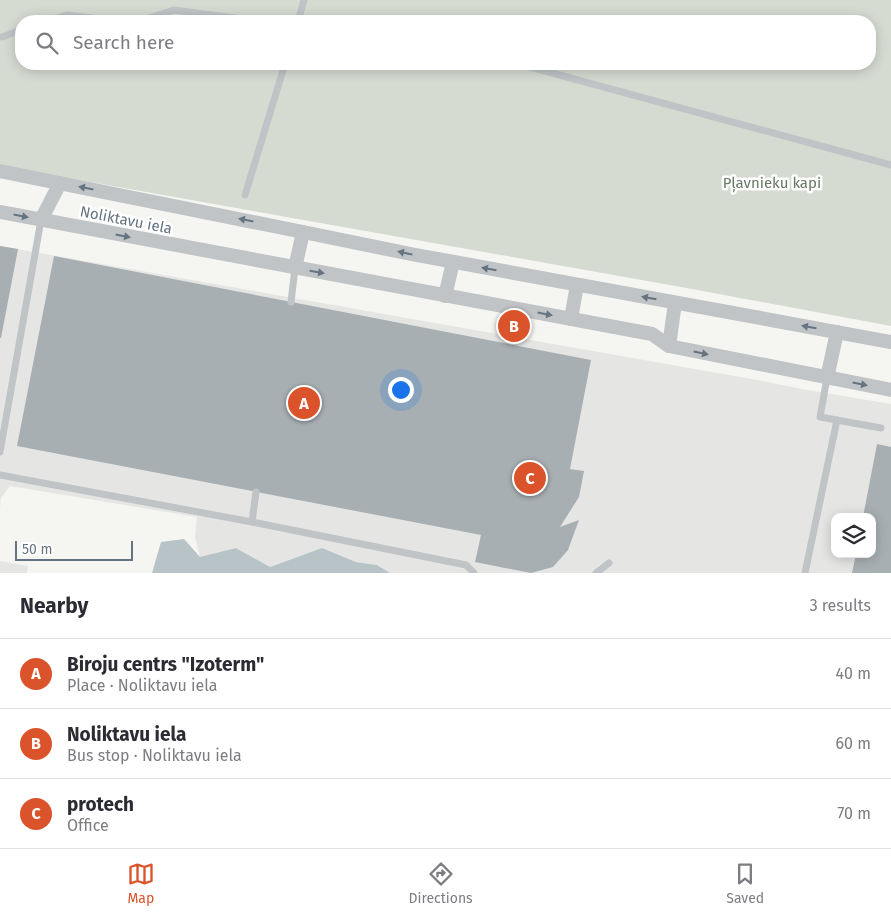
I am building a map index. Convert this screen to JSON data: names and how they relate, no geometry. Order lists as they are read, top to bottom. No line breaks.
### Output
{"streets":{"street":["Noliktavu iela"]},"parks":["Pļavnieku kapi"],"scale_bar":"50 m","page":{"search":"Search here","pins":["B","A","C"],"scale":"50 m","heading":["Nearby","3 results"],"list":[{"mark":"A","name":"Biroju centrs \"Izoterm\"","note":"Place · Noliktavu iela","value":"40 m"},{"mark":"B","name":"Noliktavu iela","note":"Bus stop · Noliktavu iela","value":"60 m"},{"mark":"C","name":"protech","note":"Office","value":"70 m"}],"nav":["Map","Directions","Saved"]}}
